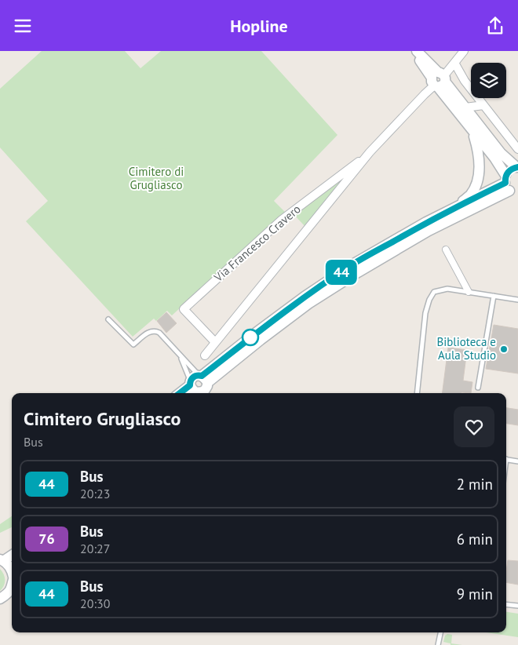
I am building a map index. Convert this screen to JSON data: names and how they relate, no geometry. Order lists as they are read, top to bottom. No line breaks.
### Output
{"streets":{"street":["Via Francesco Cravero"]},"parks":["Cimitero di Grugliasco"],"places":["Biblioteca e Aula Studio"],"lines":["bus line 44"],"page":{"header":"Hopline","on_map":"44","heading":["Cimitero Grugliasco","Bus"],"list":[{"mark":"44","name":"Bus","note":"20:23","value":"2 min"},{"mark":"76","name":"Bus","note":"20:27","value":"6 min"},{"mark":"44","name":"Bus","note":"20:30","value":"9 min"}]}}
